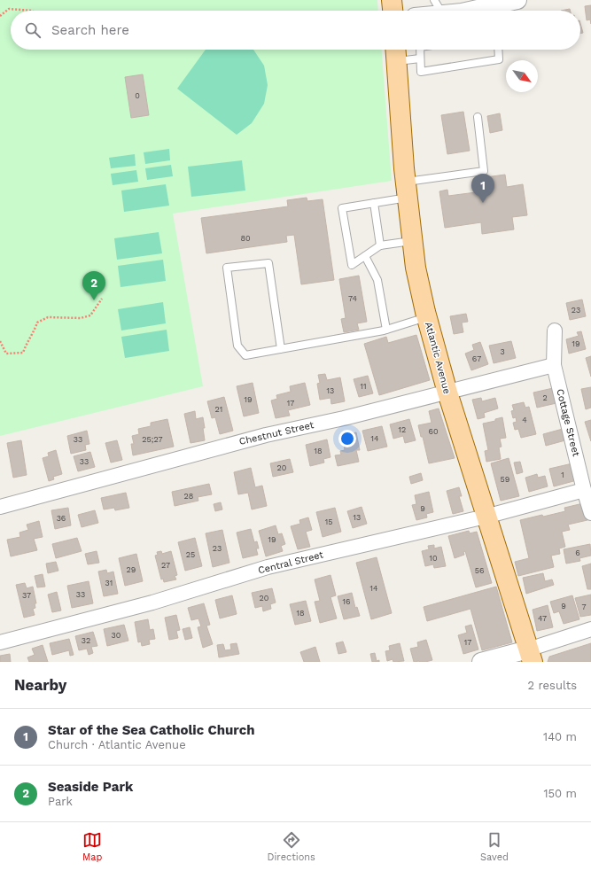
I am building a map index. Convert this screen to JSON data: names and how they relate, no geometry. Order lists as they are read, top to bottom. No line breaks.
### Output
{"streets":{"main road":["Atlantic Avenue"],"street":["Cottage Street","Chestnut Street","Central Street"]},"crossings":[["Atlantic Avenue","Chestnut Street"],["Atlantic Avenue","Central Street"],["Cottage Street","Chestnut Street"],["Cottage Street","Central Street"]],"house_numbers":["0","80","74","23","19","3","67","11","13","2","19","17","21","4","12","60","14","33","25;27","18","33","20","1","59","28","9","13","36","15","19","23","6","25","10","27","29","56","31","14","33","37","20","16","9","7","18","47","30","32","17"],"north":"bottom right","page":{"search":"Search here","pins":["1","2"],"heading":["Nearby","2 results"],"list":[{"mark":"1","name":"Star of the Sea Catholic Church","note":"Church · Atlantic Avenue","value":"140 m"},{"mark":"2","name":"Seaside Park","note":"Park","value":"150 m"}],"nav":["Map","Directions","Saved"]}}
